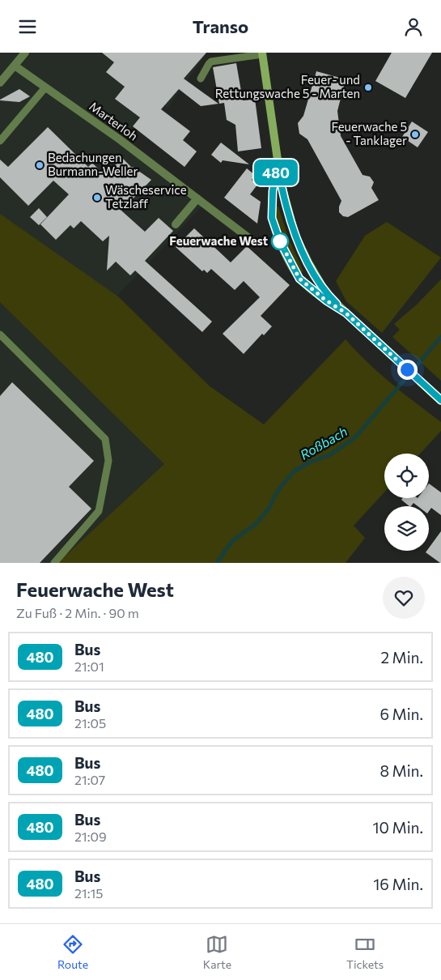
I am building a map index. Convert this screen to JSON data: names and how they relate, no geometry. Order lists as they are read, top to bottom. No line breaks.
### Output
{"streets":{"street":["Marterloh"]},"water":["Roßbach"],"places":["Feuer- und Rettungswache 5 - Marten","Feuerwache 5 - Tanklager","Bedachungen Burmann-Weller","Wäscheservice Tetzlaff","Feuerwache West"],"lines":["bus line 480"],"page":{"header":"Transo","on_map":"480","heading":["Feuerwache West","Zu Fuß · 2 Min. · 90 m"],"list":[{"mark":"480","name":"Bus","note":"21:01","value":"2 Min."},{"mark":"480","name":"Bus","note":"21:05","value":"6 Min."},{"mark":"480","name":"Bus","note":"21:07","value":"8 Min."},{"mark":"480","name":"Bus","note":"21:09","value":"10 Min."},{"mark":"480","name":"Bus","note":"21:15","value":"16 Min."}],"tabs":["Route","Karte","Tickets"]}}
